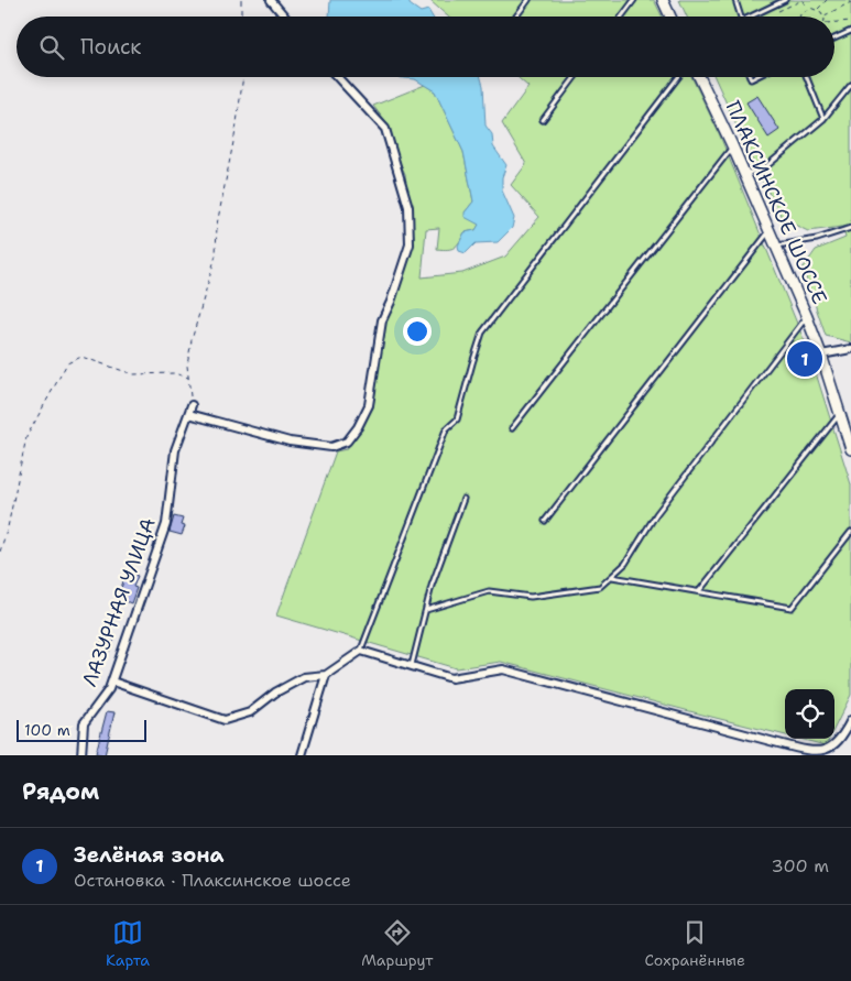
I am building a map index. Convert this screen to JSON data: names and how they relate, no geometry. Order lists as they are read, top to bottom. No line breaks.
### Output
{"streets":{"main road":["ПЛАКСИНСКОЕ ШОССЕ"],"street":["ЛАЗУРНАЯ УЛИЦА"]},"scale_bar":"100 m","page":{"search":"Поиск","pins":"1","scale":"100 m","heading":"Рядом","list":[{"mark":"1","name":"Зелёная зона","note":"Остановка · Плаксинское шоссе","value":"300 m"}],"nav":["Карта","Маршрут","Сохранённые"]}}
